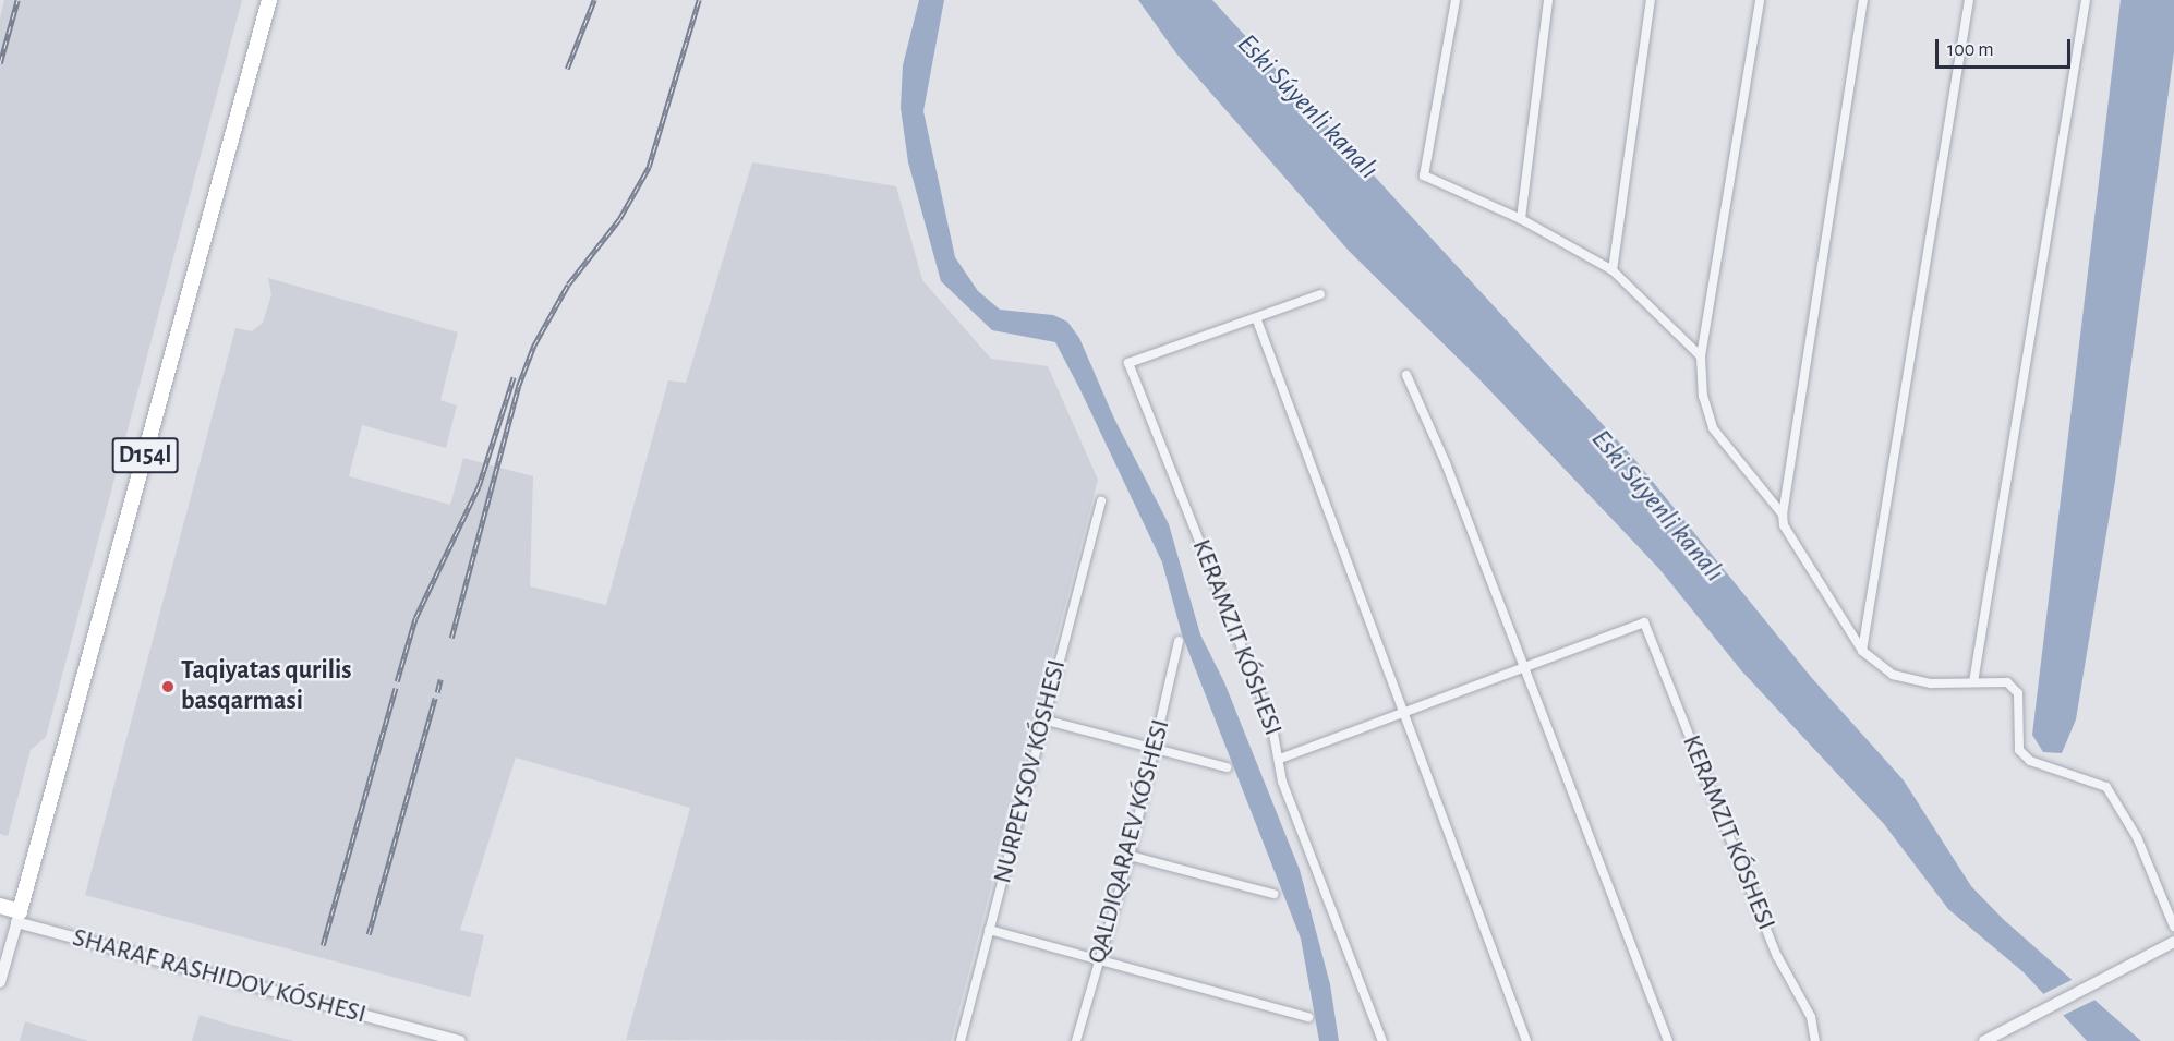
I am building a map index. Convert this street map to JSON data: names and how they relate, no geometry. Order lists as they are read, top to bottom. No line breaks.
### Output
{"streets":{"main road":["D154l","SHARAF RASHIDOV KÓSHESI"],"street":["KERAMZIT KÓSHESI","NURPEYSOV KÓSHESI"]},"crossings":[["D154l","SHARAF RASHIDOV KÓSHESI"]],"water":["Eski Súyenli kanalı"],"places":["Taqiyatas qurilis basqarmasi"],"scale_bar":"100 m"}
